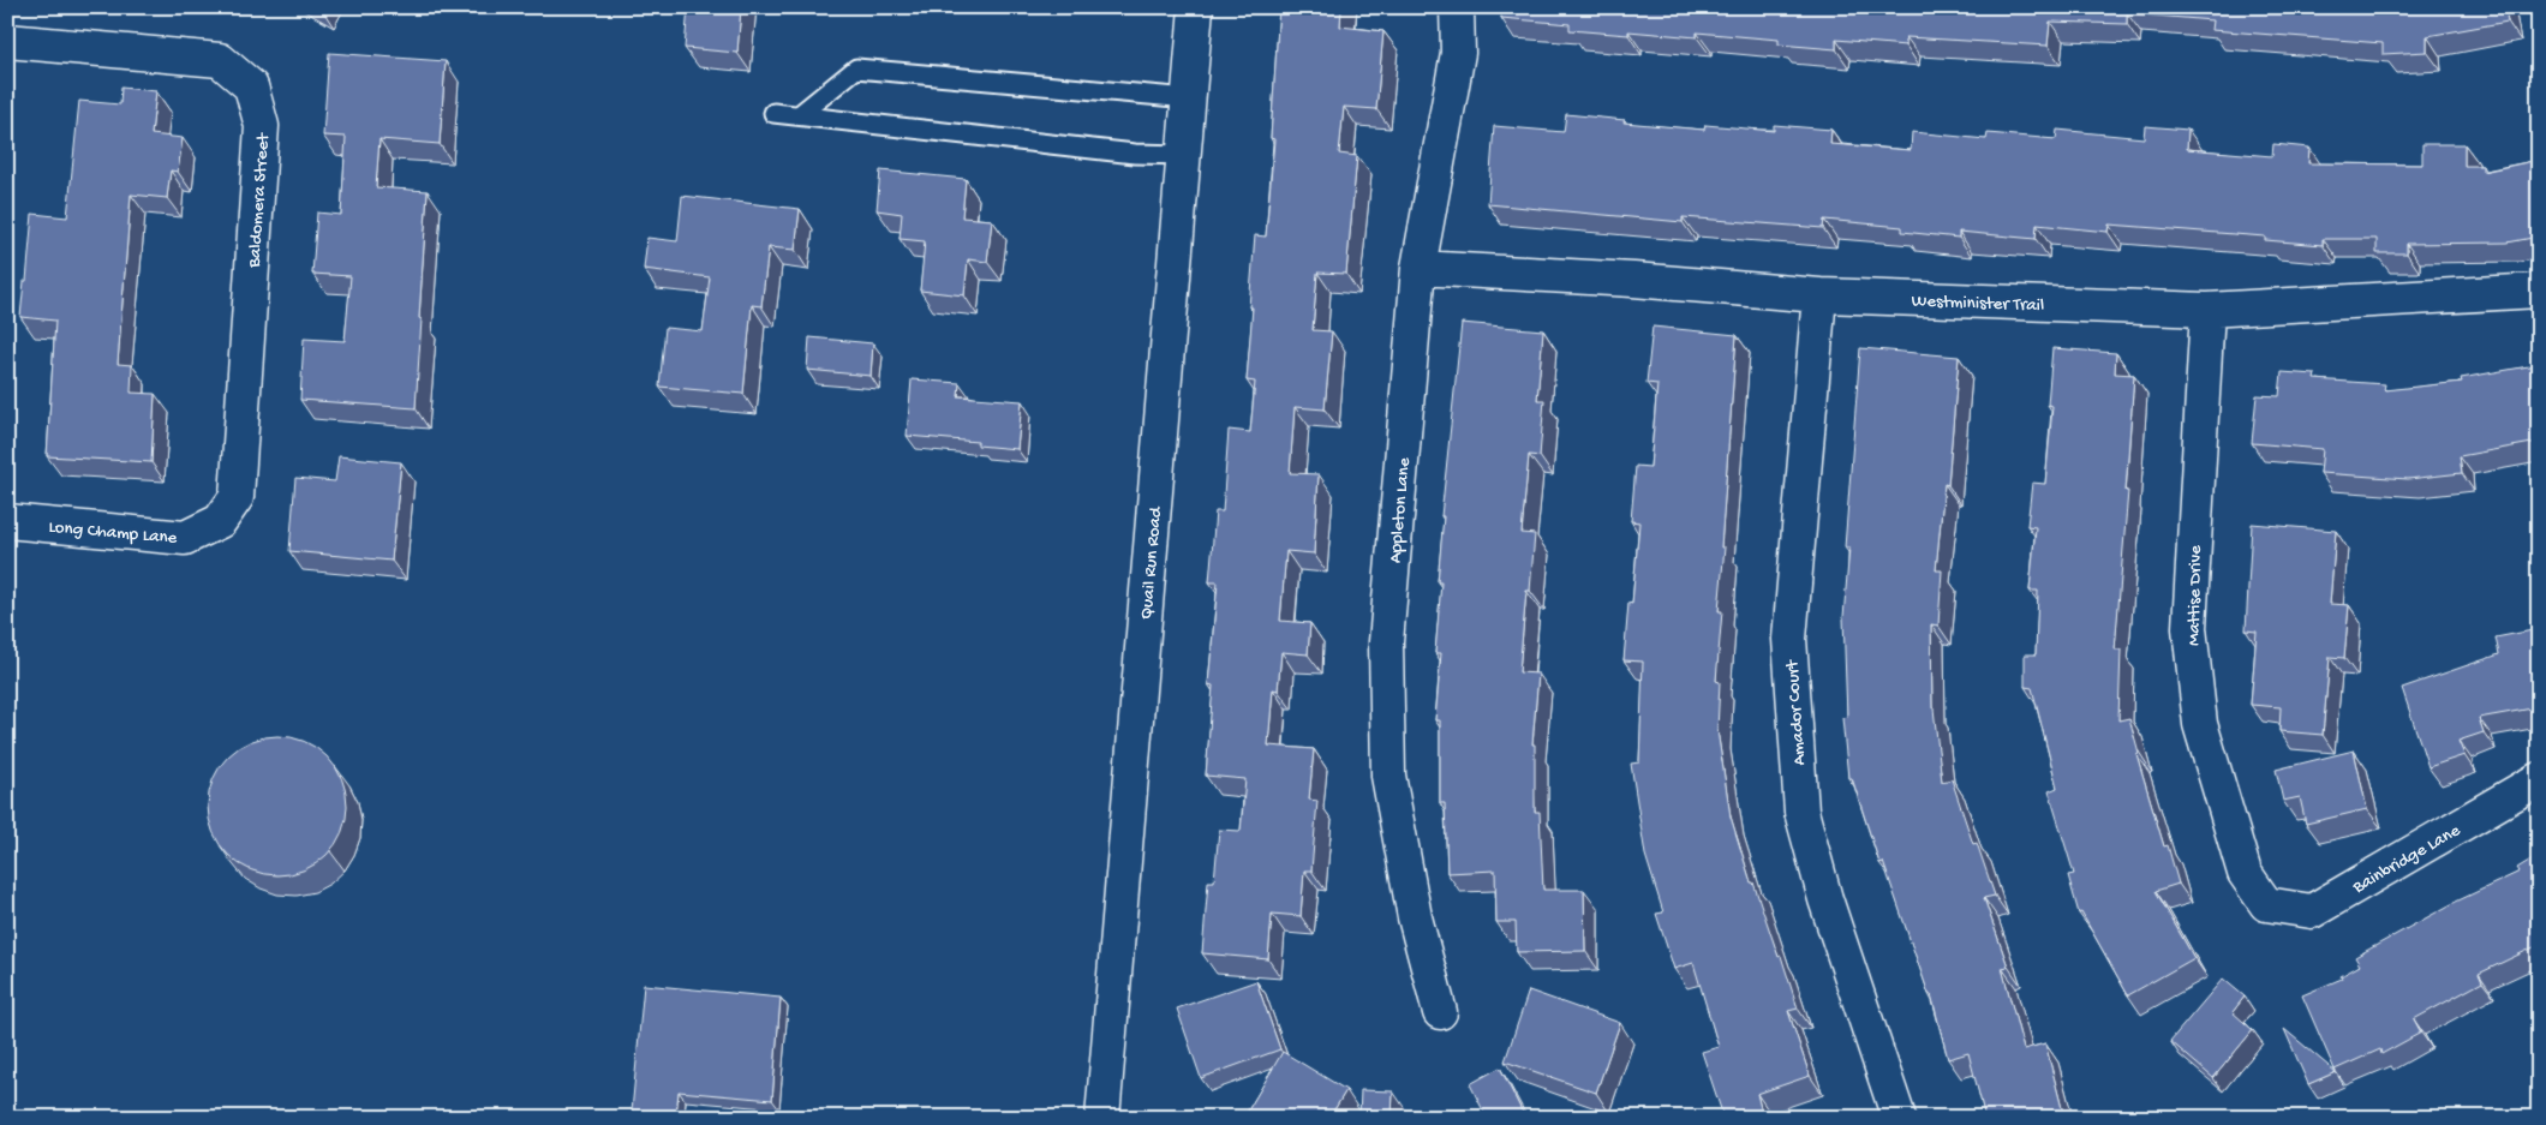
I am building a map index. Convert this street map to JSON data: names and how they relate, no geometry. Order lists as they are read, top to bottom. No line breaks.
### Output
{"streets":{"street":["Baldomera Street","Westminister Trail","Appleton Lane","Long Champ Lane","Quail Run Road","Mattise Drive","Amador Court","Bainbridge Lane"]},"crossings":[["Baldomera Street","Long Champ Lane"],["Westminister Trail","Appleton Lane"],["Westminister Trail","Mattise Drive"],["Westminister Trail","Amador Court"],["Mattise Drive","Bainbridge Lane"]]}
